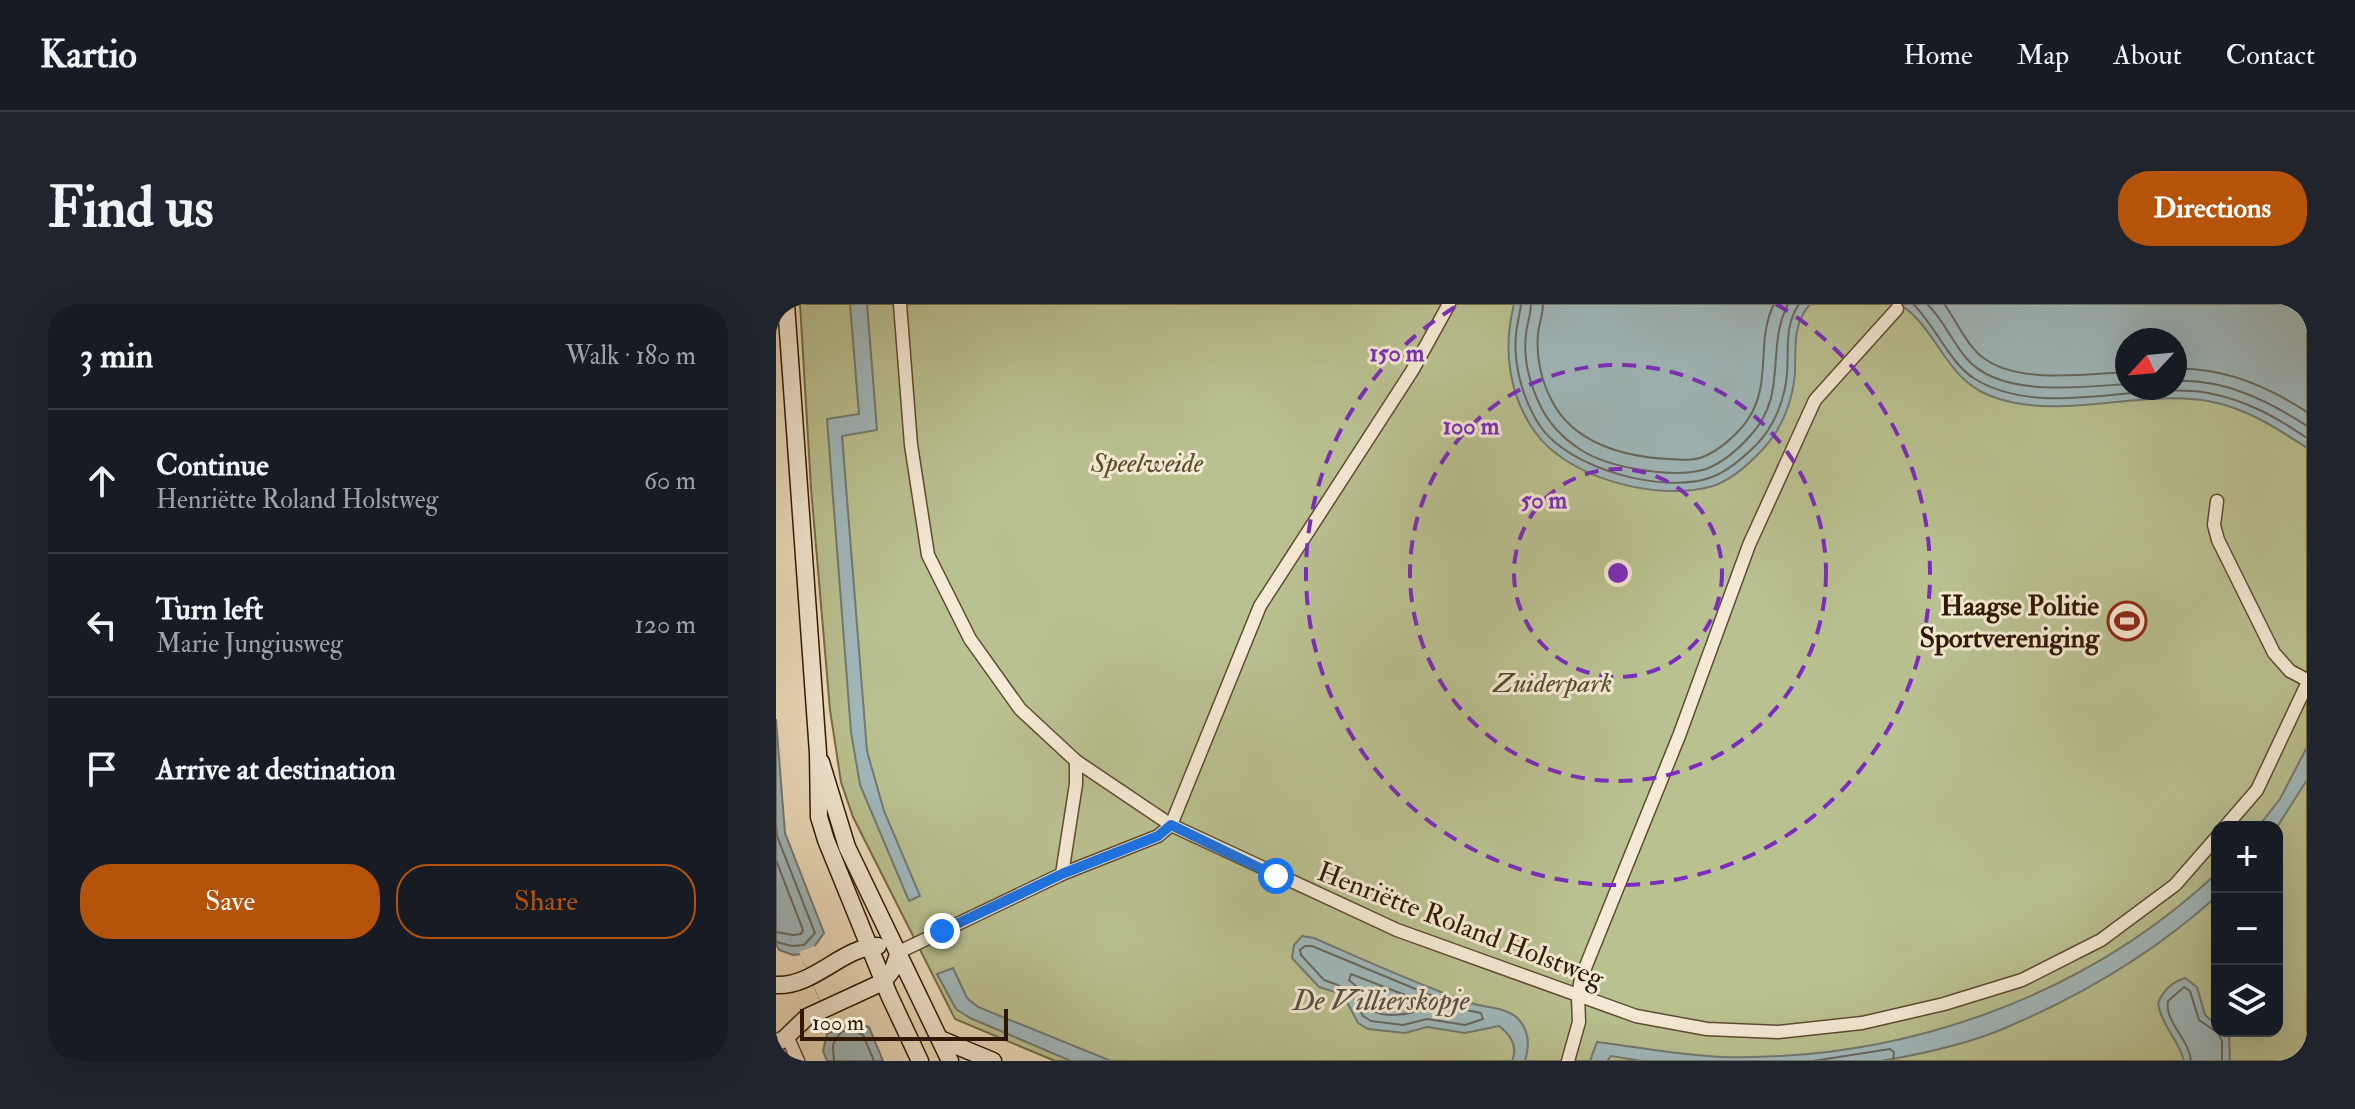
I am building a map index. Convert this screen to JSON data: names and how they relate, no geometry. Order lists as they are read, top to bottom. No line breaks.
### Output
{"streets":{"street":["Henriëtte Roland Holstweg"]},"water":["De Villierskopje"],"parks":["Speelweide","Zuiderpark"],"places":{"sports":["Haagse Politie Sportvereniging"]},"scale_bar":"100 m","north":"bottom left","page":{"header":"Kartio","nav":["Home","Map","About","Contact"],"buttons":["Directions",["Save","Share"]],"title":"Find us","heading":["3 min","Walk · 180 m"],"list":[["Continue","Henriëtte Roland Holstweg","60 m"],["Turn left","Marie Jungiusweg","120 m"],"Arrive at destination"],"map_buttons":["+","−"],"scale":"100 m"},"rings":["150 m","100 m","50 m"]}
